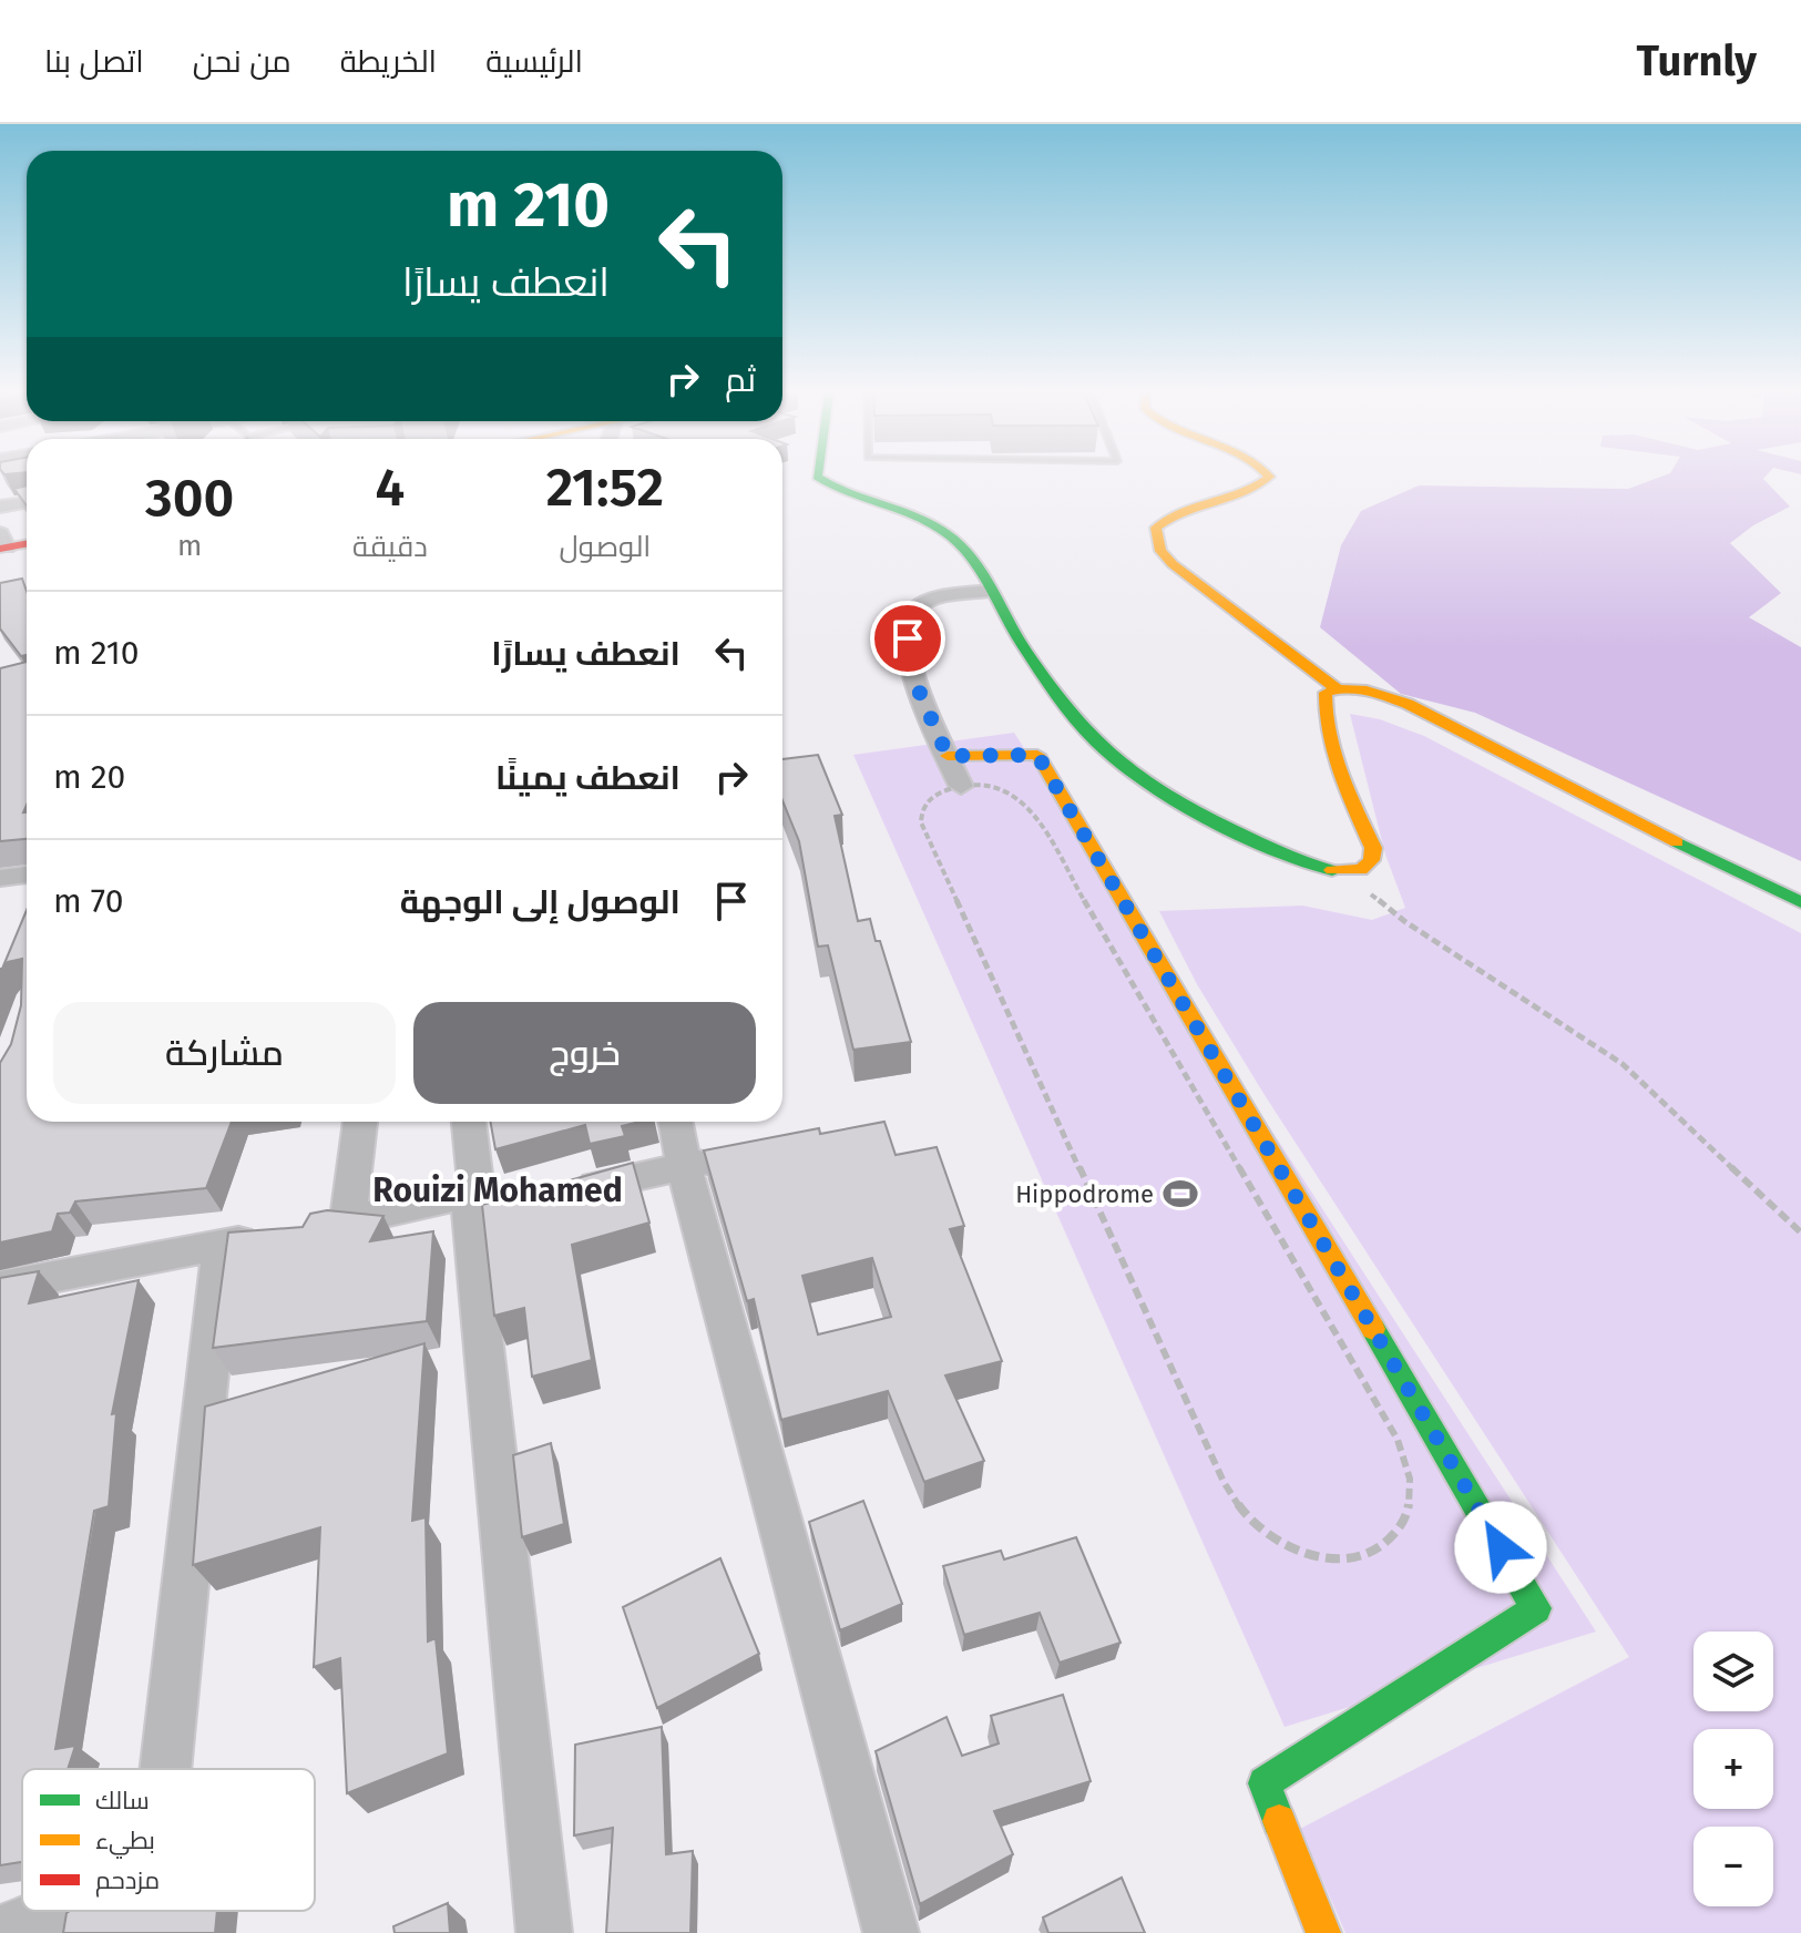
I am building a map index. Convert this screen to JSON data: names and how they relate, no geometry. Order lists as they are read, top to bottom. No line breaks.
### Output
{"districts":["Rouizi Mohamed"],"places":{"sports":["Hippodrome"]},"legend":["سالك","بطيء","مزدحم"],"page":{"header":"Turnly","nav":["الرئيسية","الخريطة","من نحن","اتصل بنا"],"turn":["210 m","انعطف يسارًا"],"then":"ثم","eta":["21:52","الوصول","4","دقيقة","300","m"],"list":[{"name":"انعطف يسارًا","value":"210 m"},{"name":"انعطف يمينًا","value":"20 m"},{"name":"الوصول إلى الوجهة","value":"70 m"}],"buttons":["خروج","مشاركة"],"map_buttons":["+","−"]}}
